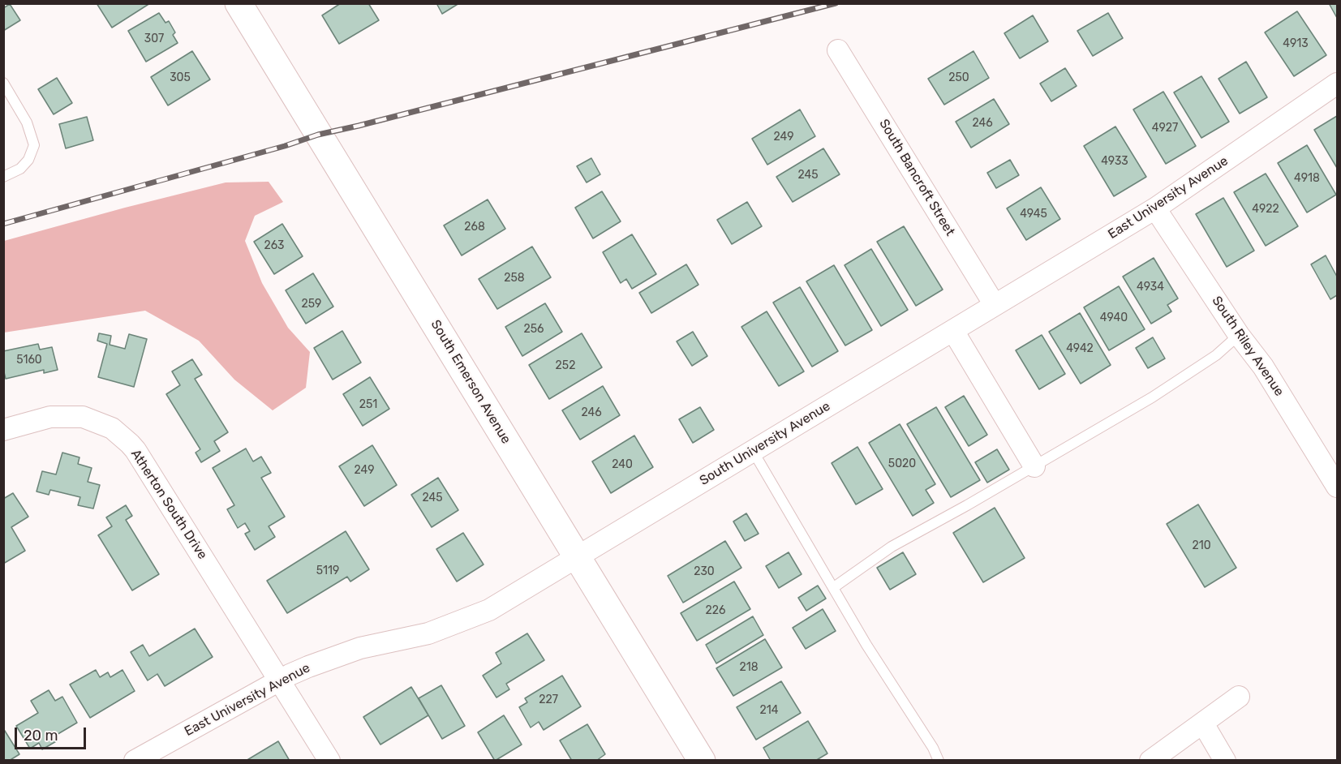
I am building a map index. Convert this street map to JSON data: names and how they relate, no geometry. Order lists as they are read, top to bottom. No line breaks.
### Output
{"streets":{"main road":["South Emerson Avenue"],"street":["South Bancroft Street","East University Avenue","South Riley Avenue","South University Avenue","Atherton South Drive"]},"crossings":[["South Bancroft Street","East University Avenue"],["East University Avenue","South Riley Avenue"],["East University Avenue","South Emerson Avenue"],["East University Avenue","South University Avenue"],["East University Avenue","Atherton South Drive"],["South Emerson Avenue","South University Avenue"]],"house_numbers":["307","4913","305","250","246","4927","249","4933","245","4918","4922","4945","268","263","258","4934","259","4940","256","4942","5160","252","251","246","5020","240","249","245","210","5119","230","226","218","227","214"],"scale_bar":"20 m"}
